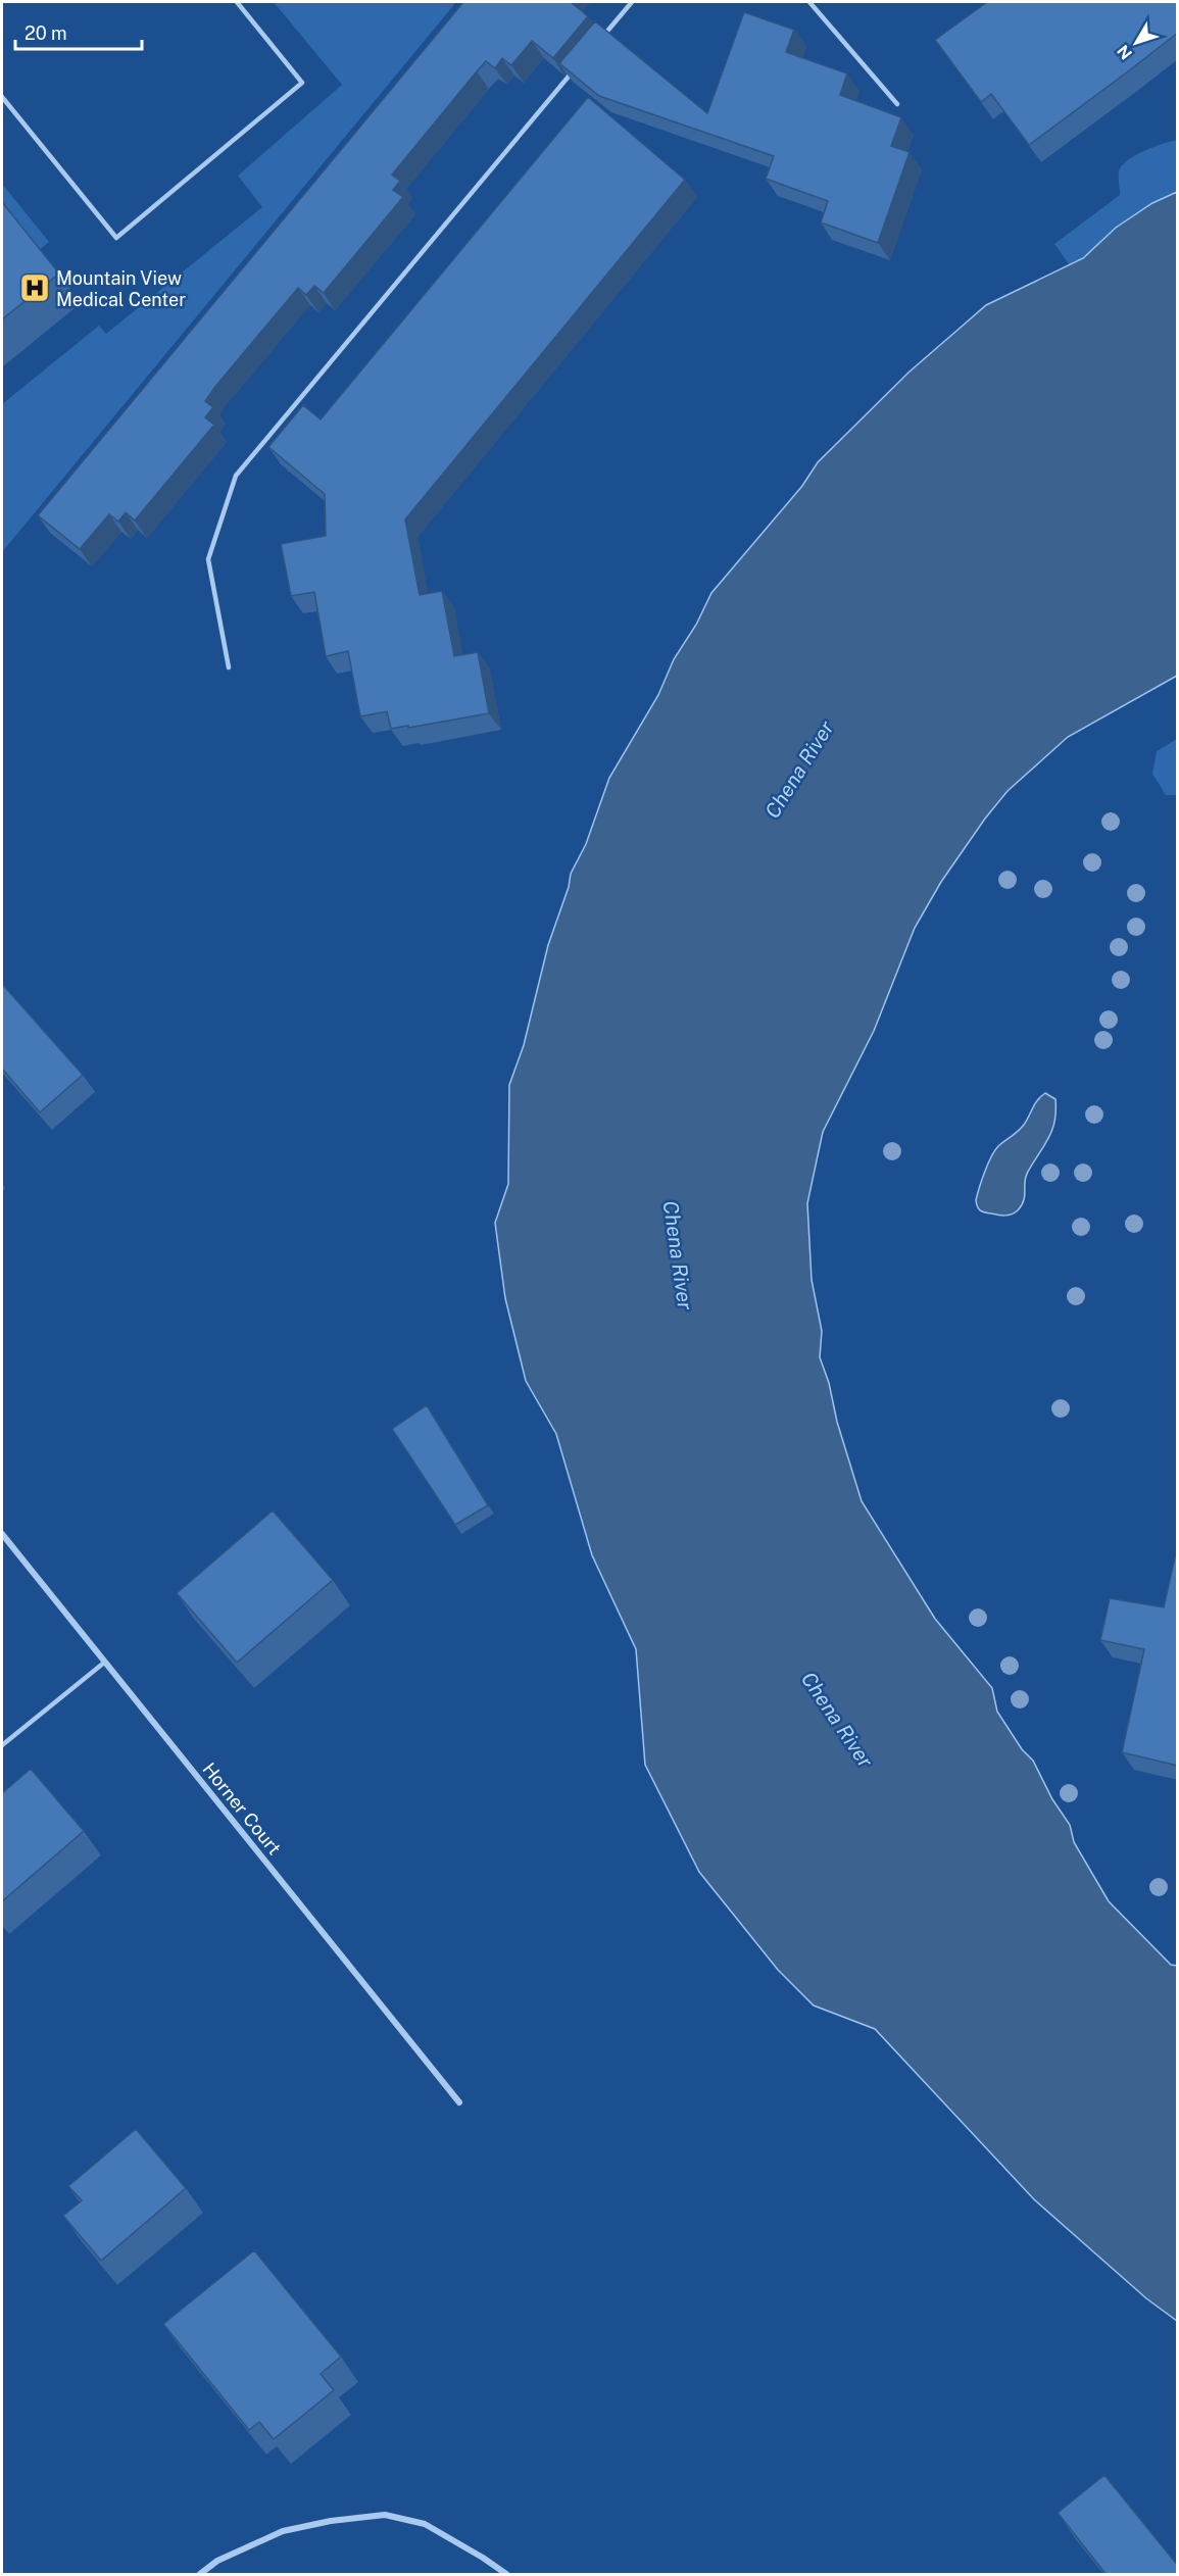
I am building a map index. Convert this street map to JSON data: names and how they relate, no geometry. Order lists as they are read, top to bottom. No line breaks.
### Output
{"streets":{"street":["Horner Court"]},"water":["Chena River"],"places":{"hospital":["Mountain View Medical Center"]},"scale_bar":"20 m","north":"bottom left"}
